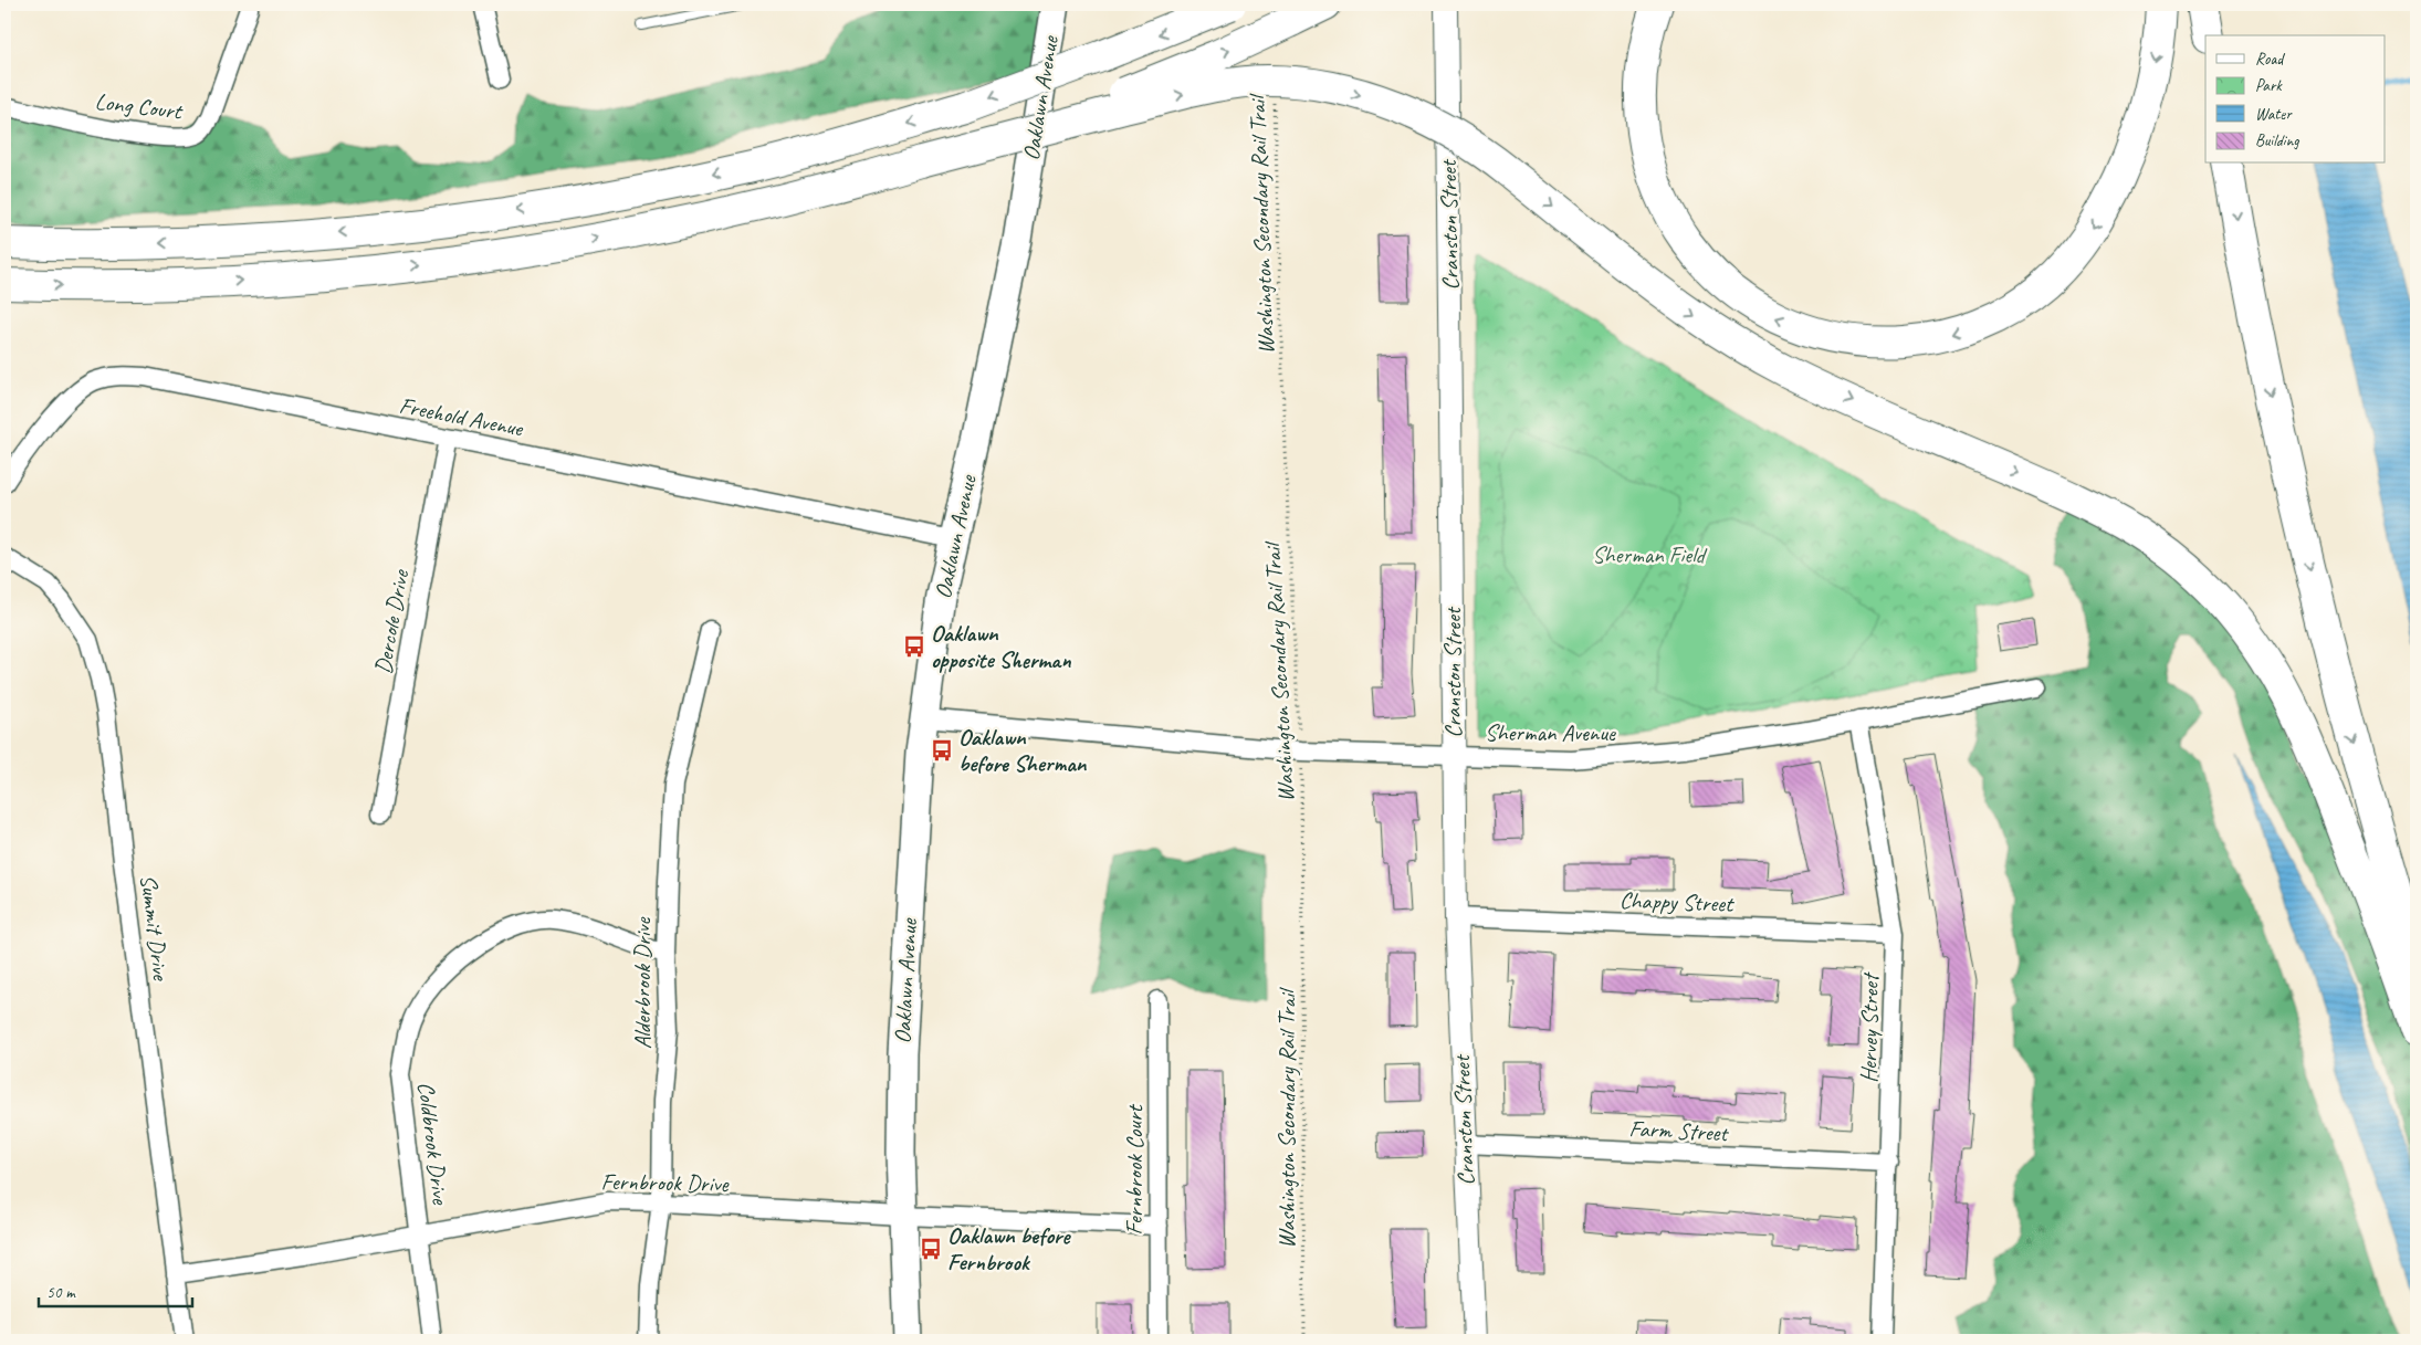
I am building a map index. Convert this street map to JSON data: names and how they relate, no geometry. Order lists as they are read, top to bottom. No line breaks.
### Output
{"streets":{"main road":["Oaklawn Avenue"],"street":["Long Court","Cranston Street","Freehold Avenue","Dercole Drive","Sherman Avenue","Chappy Street","Summit Drive","Alderbrook Drive","Hervey Street","Farm Street","Coldbrook Drive","Fernbrook Court","Fernbrook Drive"],"path":["Washington Secondary Rail Trail"]},"crossings":[["Oaklawn Avenue","Freehold Avenue"],["Oaklawn Avenue","Sherman Avenue"],["Oaklawn Avenue","Fernbrook Drive"],["Washington Secondary Rail Trail","Sherman Avenue"],["Cranston Street","Sherman Avenue"],["Cranston Street","Chappy Street"],["Cranston Street","Farm Street"],["Freehold Avenue","Dercole Drive"],["Sherman Avenue","Hervey Street"],["Chappy Street","Hervey Street"],["Summit Drive","Fernbrook Drive"],["Alderbrook Drive","Coldbrook Drive"],["Alderbrook Drive","Fernbrook Drive"],["Hervey Street","Farm Street"],["Coldbrook Drive","Fernbrook Drive"],["Fernbrook Court","Fernbrook Drive"]],"parks":["Sherman Field"],"places":{"bus stop":["Oaklawn opposite Sherman","Oaklawn before Sherman","Oaklawn before Fernbrook"]},"legend":["Road","Park","Water","Building"],"scale_bar":"50 m"}
